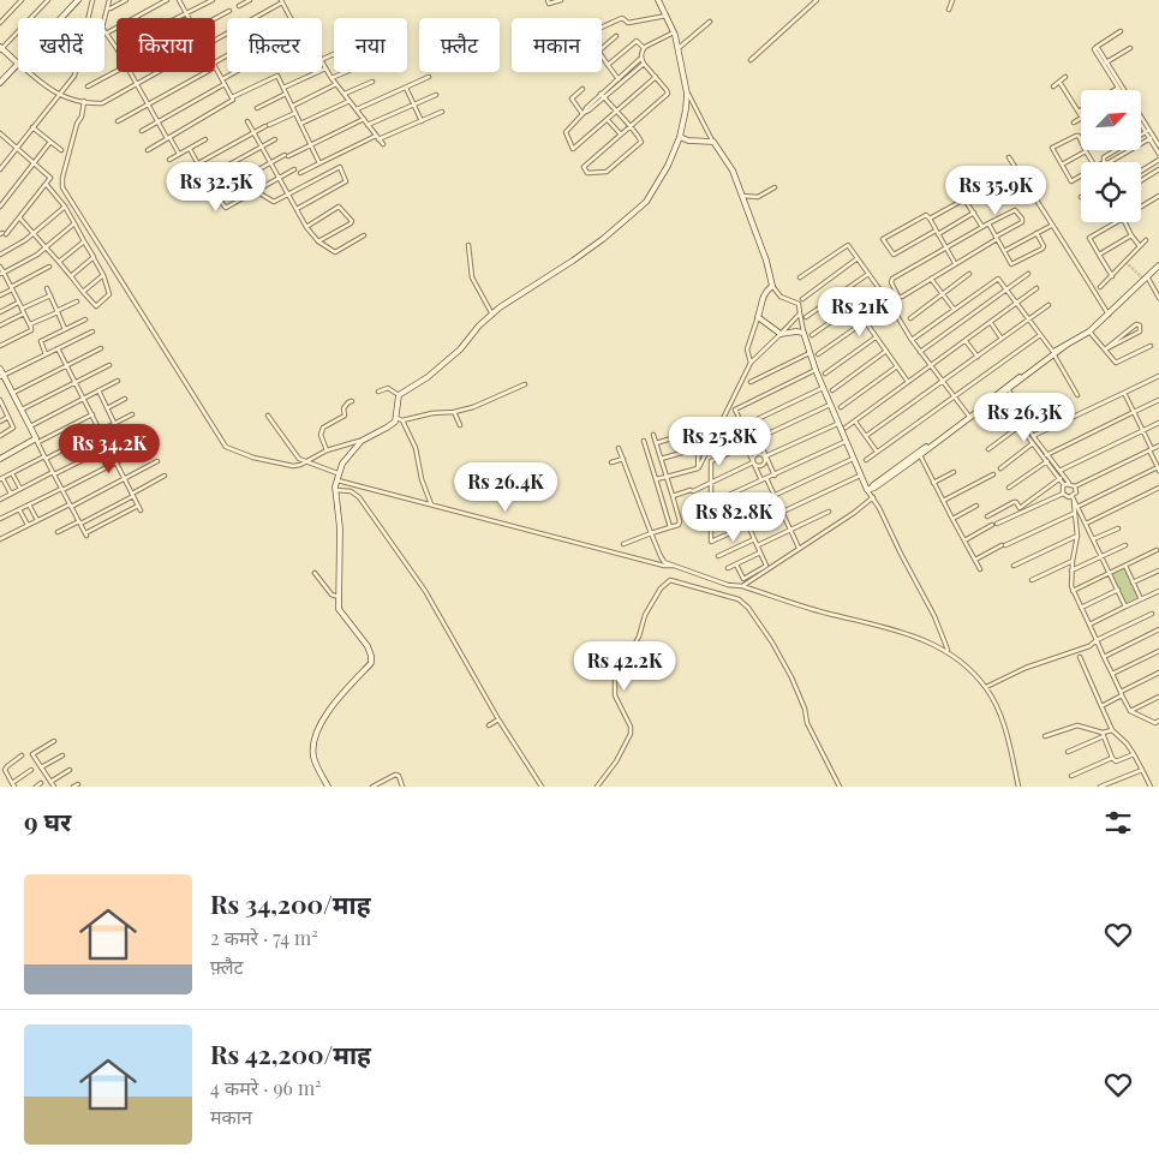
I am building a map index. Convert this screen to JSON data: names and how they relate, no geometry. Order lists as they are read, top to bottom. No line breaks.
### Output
{"north":"top right","page":{"chip":["खरीदें","किराया","फ़िल्टर","नया","फ़्लैट","मकान"],"price":["Rs 32.5K","Rs 35.9K","Rs 21K","Rs 26.3K","Rs 25.8K","Rs 34.2K","Rs 26.4K","Rs 82.8K","Rs 42.2K"],"heading":"9 घर","list":[{"name":"Rs 34,200/माह","note":"2 कमरे · 74 m² · फ़्लैट"},{"name":"Rs 42,200/माह","note":"4 कमरे · 96 m² · मकान"}]}}
